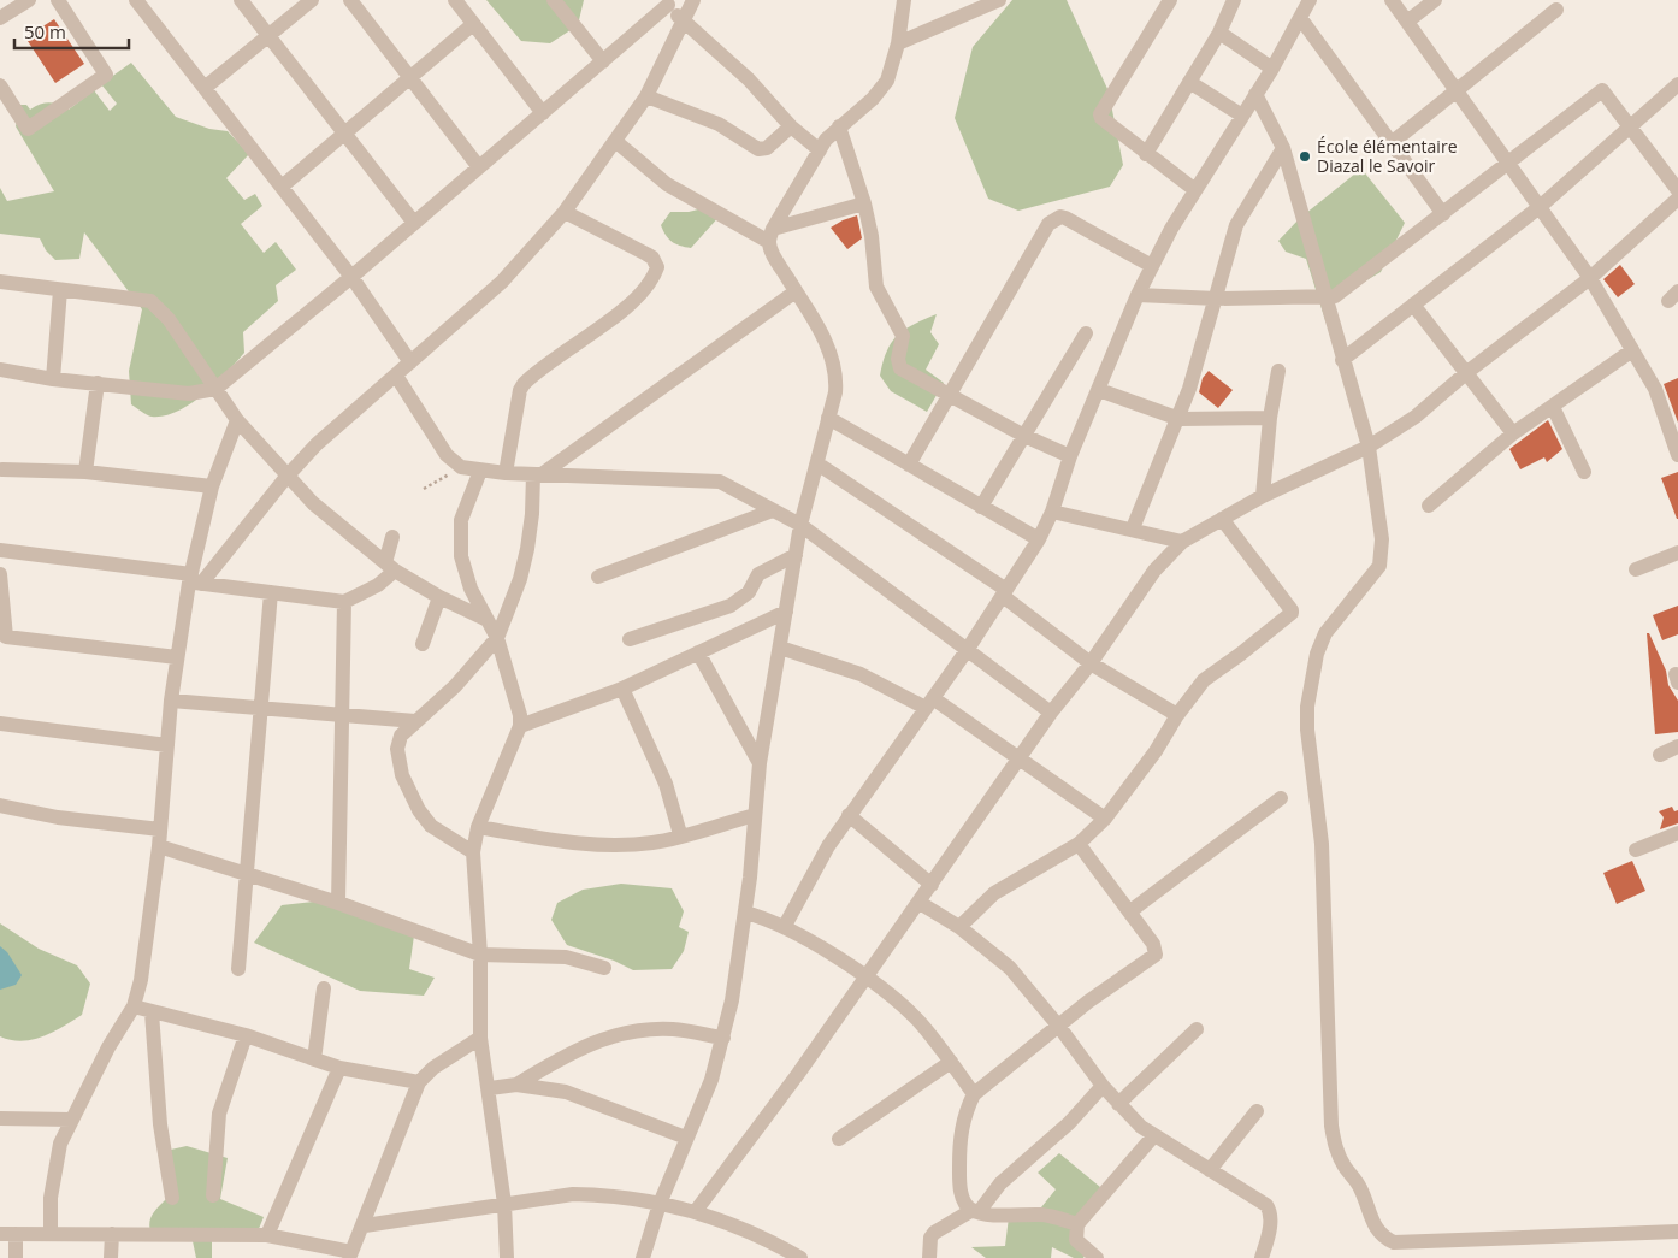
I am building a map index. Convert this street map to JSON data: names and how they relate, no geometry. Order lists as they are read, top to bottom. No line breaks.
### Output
{"places":["École élémentaire Diazal le Savoir"],"scale_bar":"50 m"}
